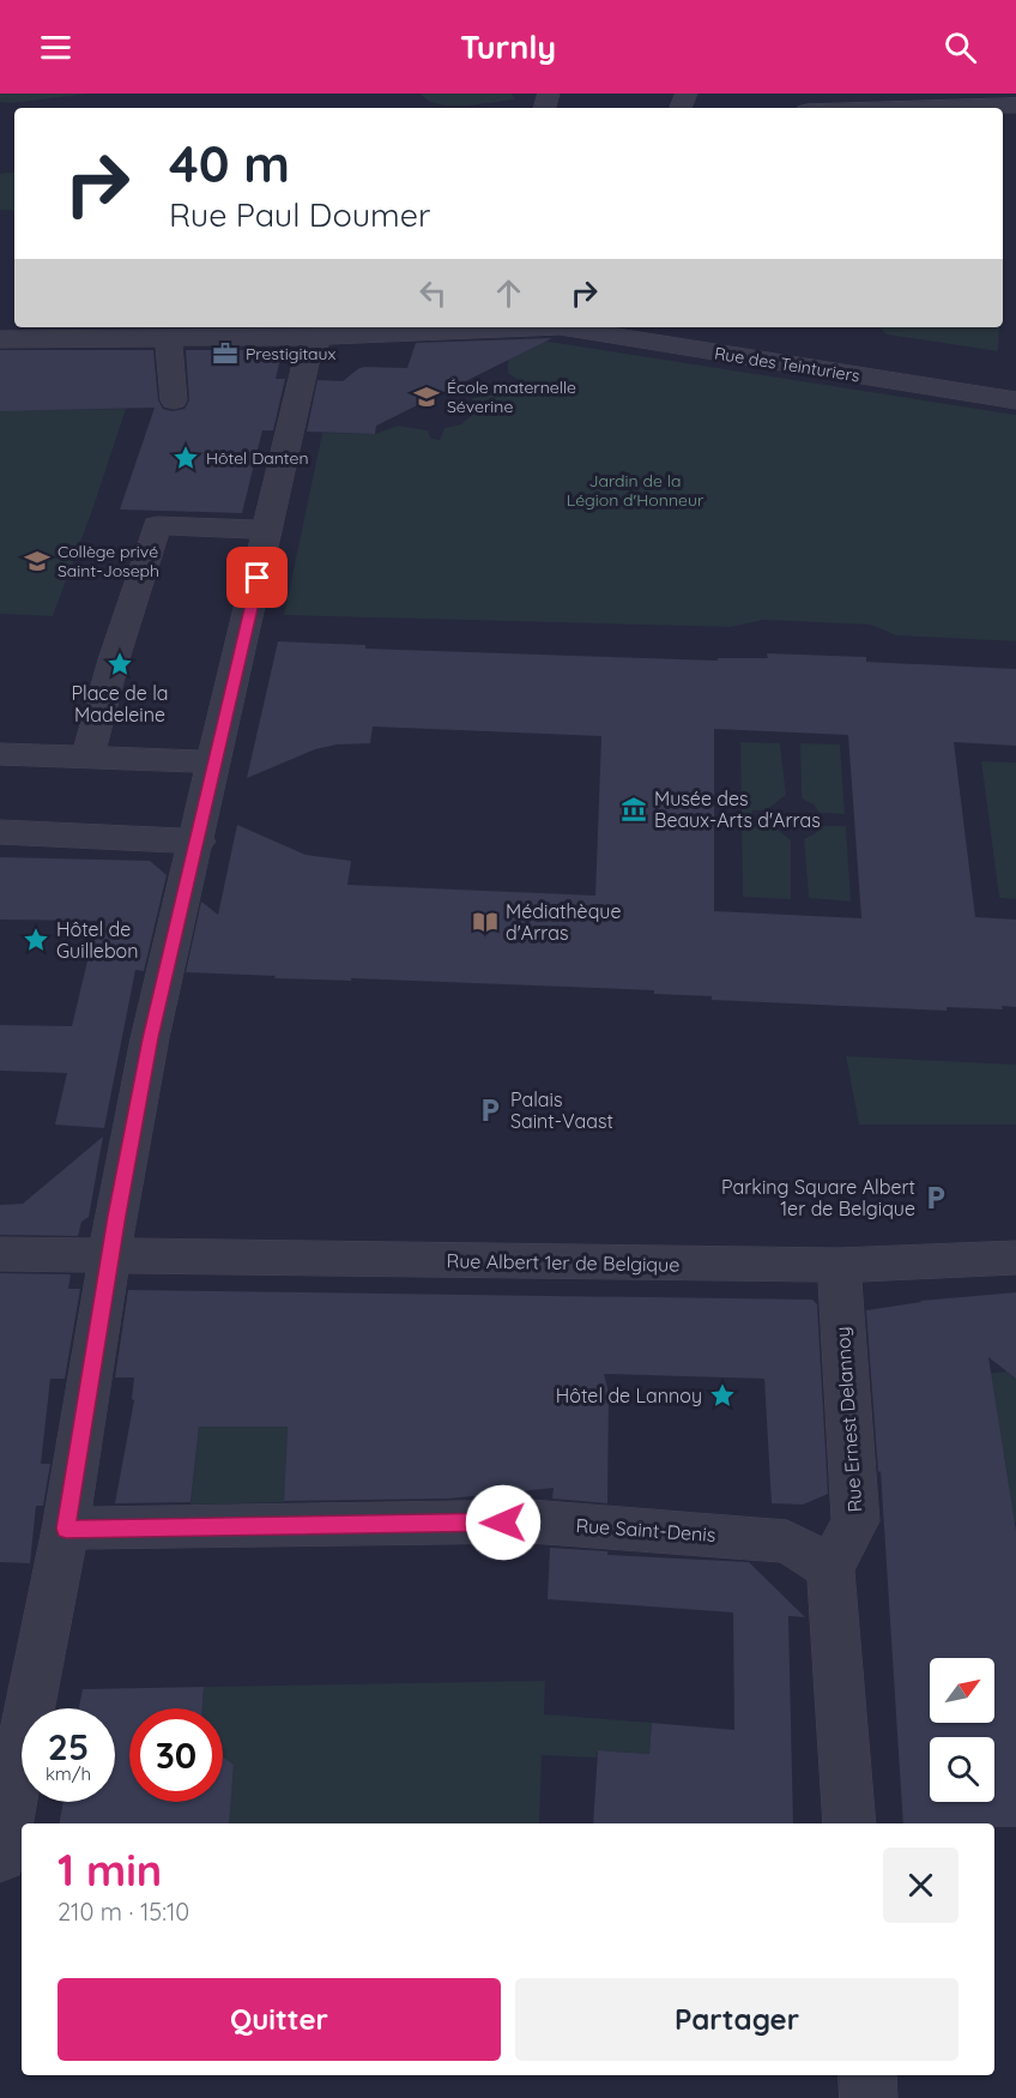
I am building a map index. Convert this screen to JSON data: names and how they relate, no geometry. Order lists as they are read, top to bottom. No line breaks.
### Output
{"streets":{"street":["Rue des Teinturiers","Rue Albert 1er de Belgique","Rue Ernest Delannoy","Rue Saint-Denis"]},"crossings":[["Rue Albert 1er de Belgique","Rue Ernest Delannoy"],["Rue Ernest Delannoy","Rue Saint-Denis"]],"parks":["Jardin de la Légion d'Honneur"],"places":{"office":["Prestigitaux"],"school or university":["École maternelle Séverine","Collège privé Saint-Joseph"],"place":["Hôtel Danten","Place de la Madeleine","Hôtel de Guillebon","Hôtel de Lannoy"],"museum":["Musée des Beaux-Arts d'Arras"],"library":["Médiathèque d'Arras"],"parking":["Palais Saint-Vaast","Parking Square Albert 1er de Belgique"]},"north":"top right","page":{"header":"Turnly","turn":["40 m","Rue Paul Doumer"],"speed":"25 km/h","limit":"30","heading":["1 min","210 m · 15:10"],"buttons":["Quitter","Partager"]}}
